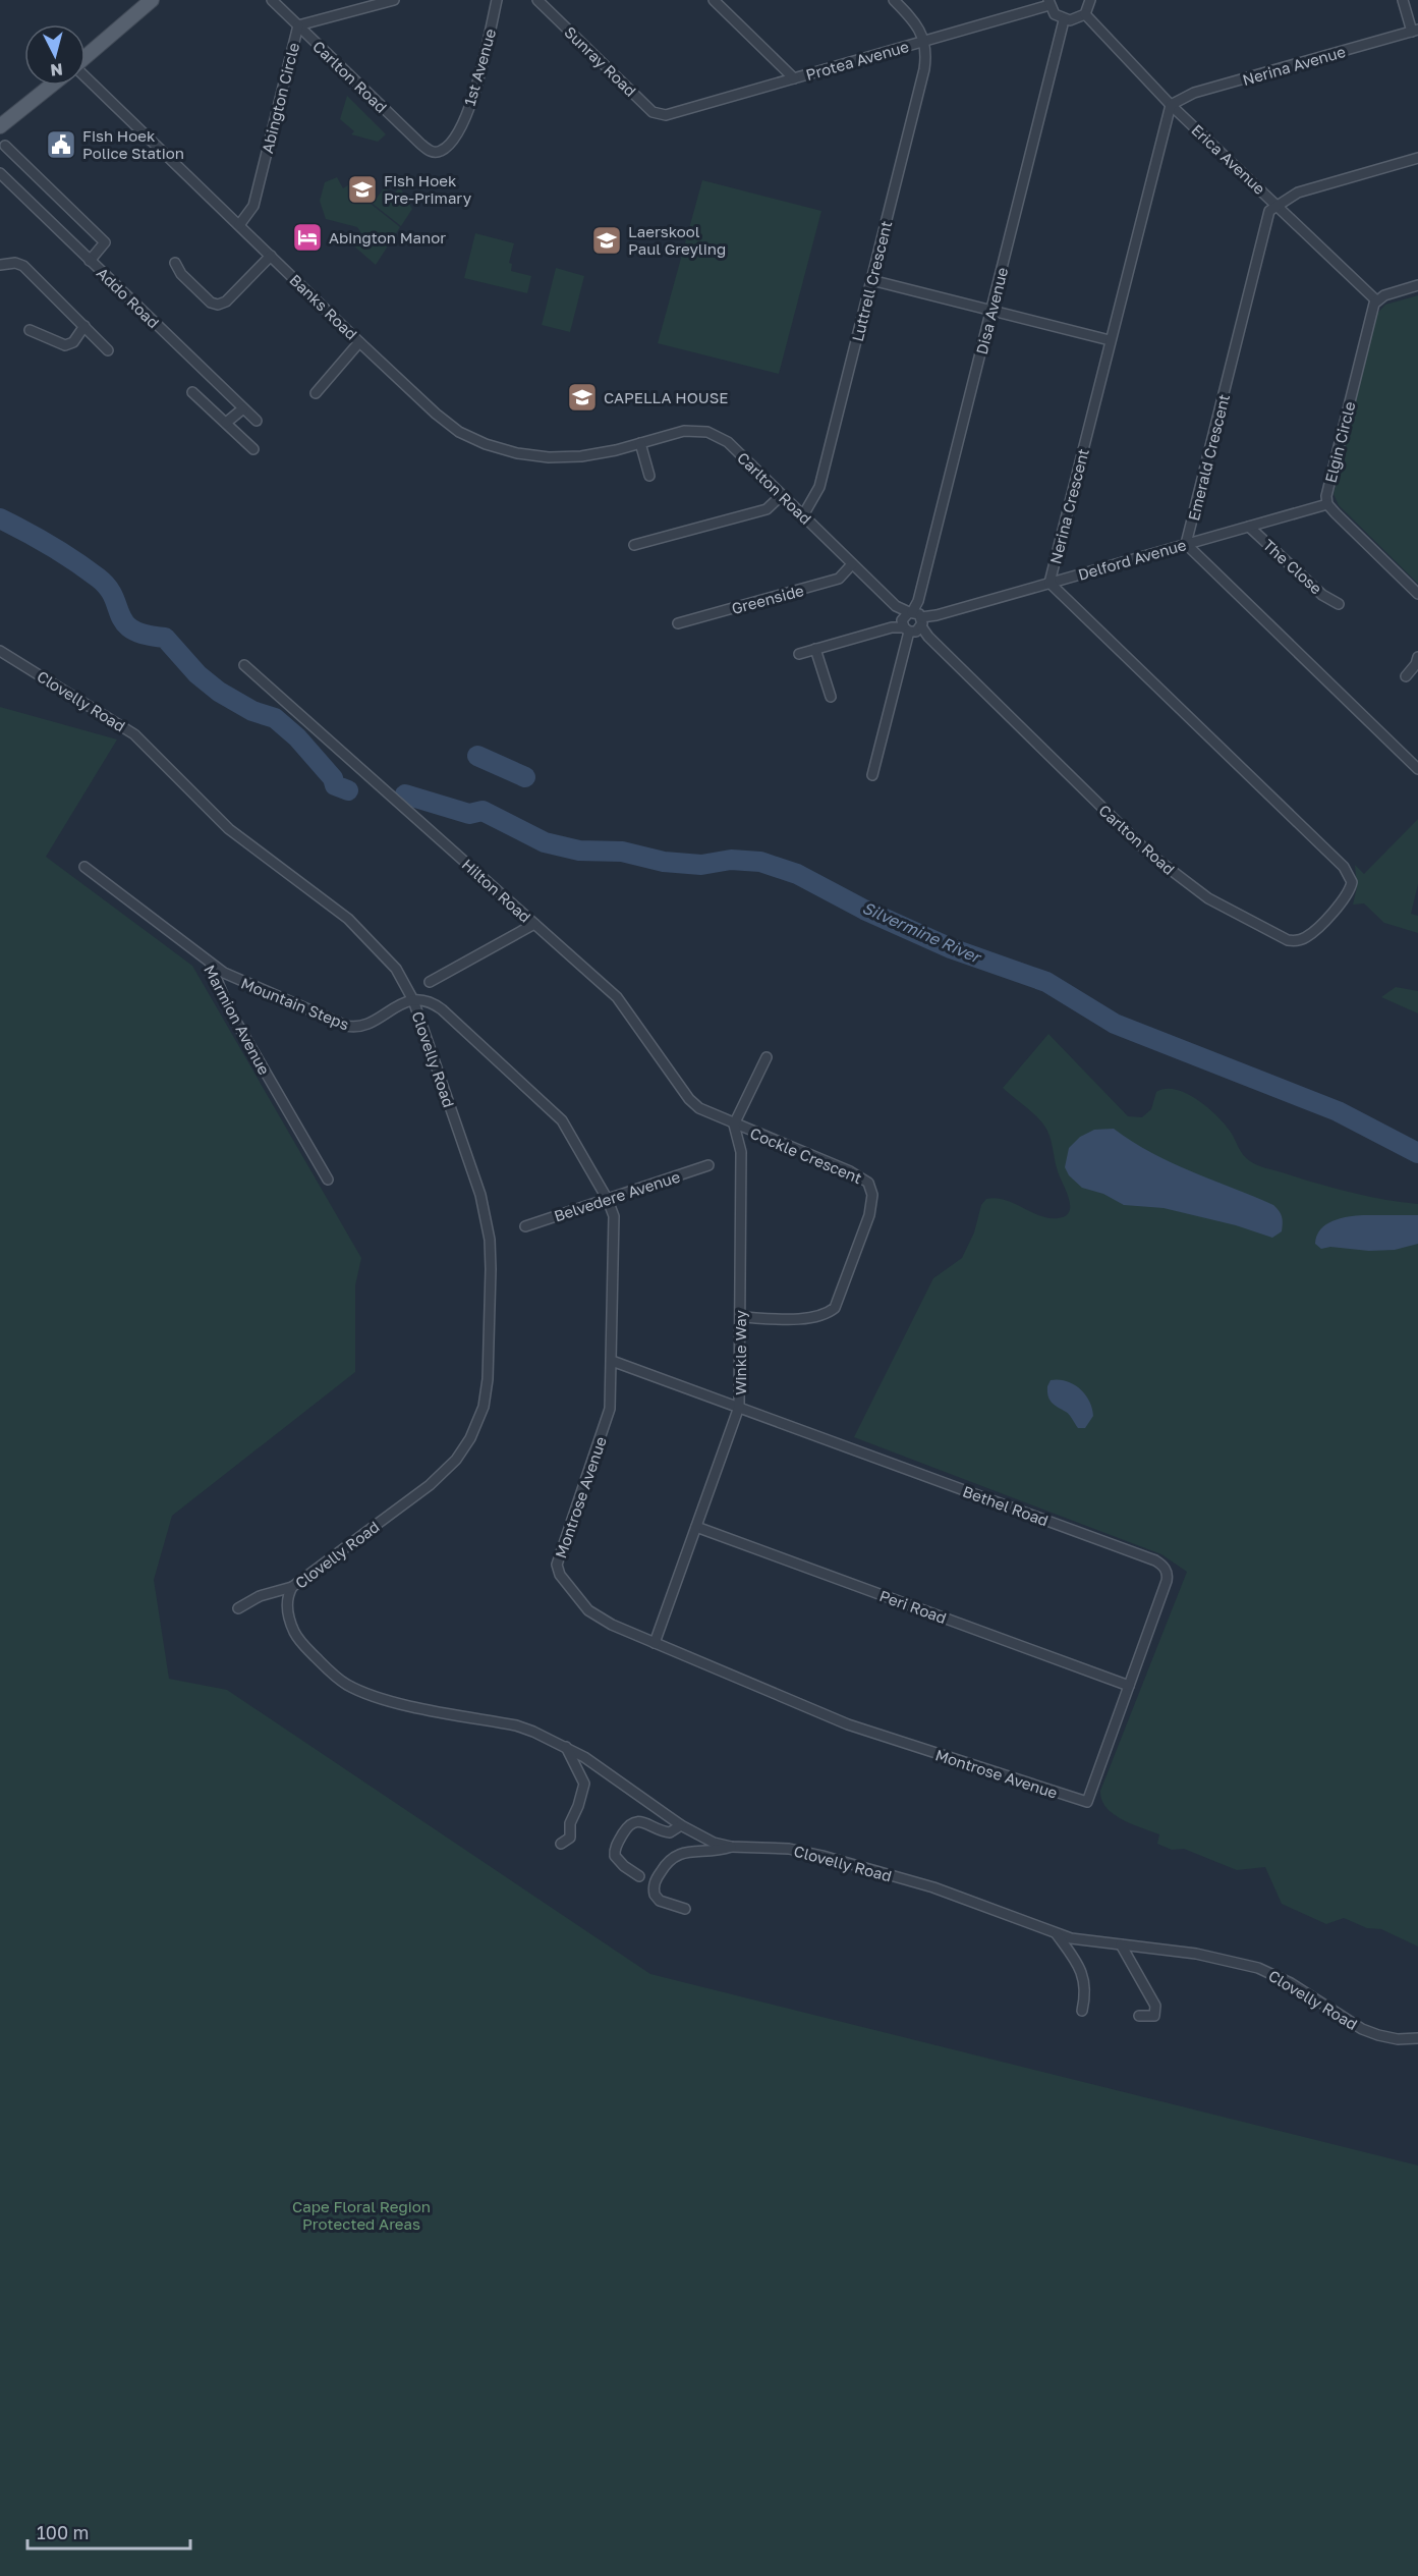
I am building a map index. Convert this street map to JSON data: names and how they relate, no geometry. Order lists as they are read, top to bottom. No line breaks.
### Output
{"streets":{"street":["Protea Avenue","Sunray Road","Nerina Avenue","1st Avenue","Carlton Road","Abington Circle","Erica Avenue","Luttrell Crescent","Addo Road","Banks Road","Disa Avenue","Elgin Circle","Emerald Crescent","Nerina Crescent","Delford Avenue","The Close","Greenside","Clovelly Road","Hilton Road","Mountain Steps","Marmion Avenue","Cockle Crescent","Belvedere Avenue","Winkle Way","Montrose Avenue","Bethel Road","Peri Road"]},"crossings":[["Protea Avenue","Sunray Road"],["Protea Avenue","Luttrell Crescent"],["Nerina Avenue","Erica Avenue"],["Nerina Avenue","Nerina Crescent"],["1st Avenue","Carlton Road"],["Carlton Road","Abington Circle"],["Carlton Road","Luttrell Crescent"],["Carlton Road","Banks Road"],["Carlton Road","Disa Avenue"],["Carlton Road","Nerina Crescent"],["Carlton Road","Delford Avenue"],["Carlton Road","Greenside"],["Abington Circle","Banks Road"],["Erica Avenue","Elgin Circle"],["Erica Avenue","Emerald Crescent"],["Erica Avenue","Nerina Crescent"],["Disa Avenue","Delford Avenue"],["Elgin Circle","Delford Avenue"],["Emerald Crescent","Delford Avenue"],["Nerina Crescent","Delford Avenue"],["Delford Avenue","The Close"],["Clovelly Road","Mountain Steps"],["Clovelly Road","Montrose Avenue"],["Hilton Road","Cockle Crescent"],["Hilton Road","Winkle Way"],["Mountain Steps","Marmion Avenue"],["Mountain Steps","Montrose Avenue"],["Cockle Crescent","Winkle Way"],["Belvedere Avenue","Montrose Avenue"],["Winkle Way","Montrose Avenue"],["Winkle Way","Bethel Road"],["Winkle Way","Peri Road"],["Montrose Avenue","Bethel Road"],["Bethel Road","Peri Road"]],"water":["Silvermine River"],"parks":["Cape Floral Region Protected Areas"],"places":{"public building":["Fish Hoek Police Station"],"school or university":["Fish Hoek Pre-Primary","Laerskool Paul Greyling","CAPELLA HOUSE"],"hotel":["Abington Manor"]},"scale_bar":"100 m","north":"bottom"}
